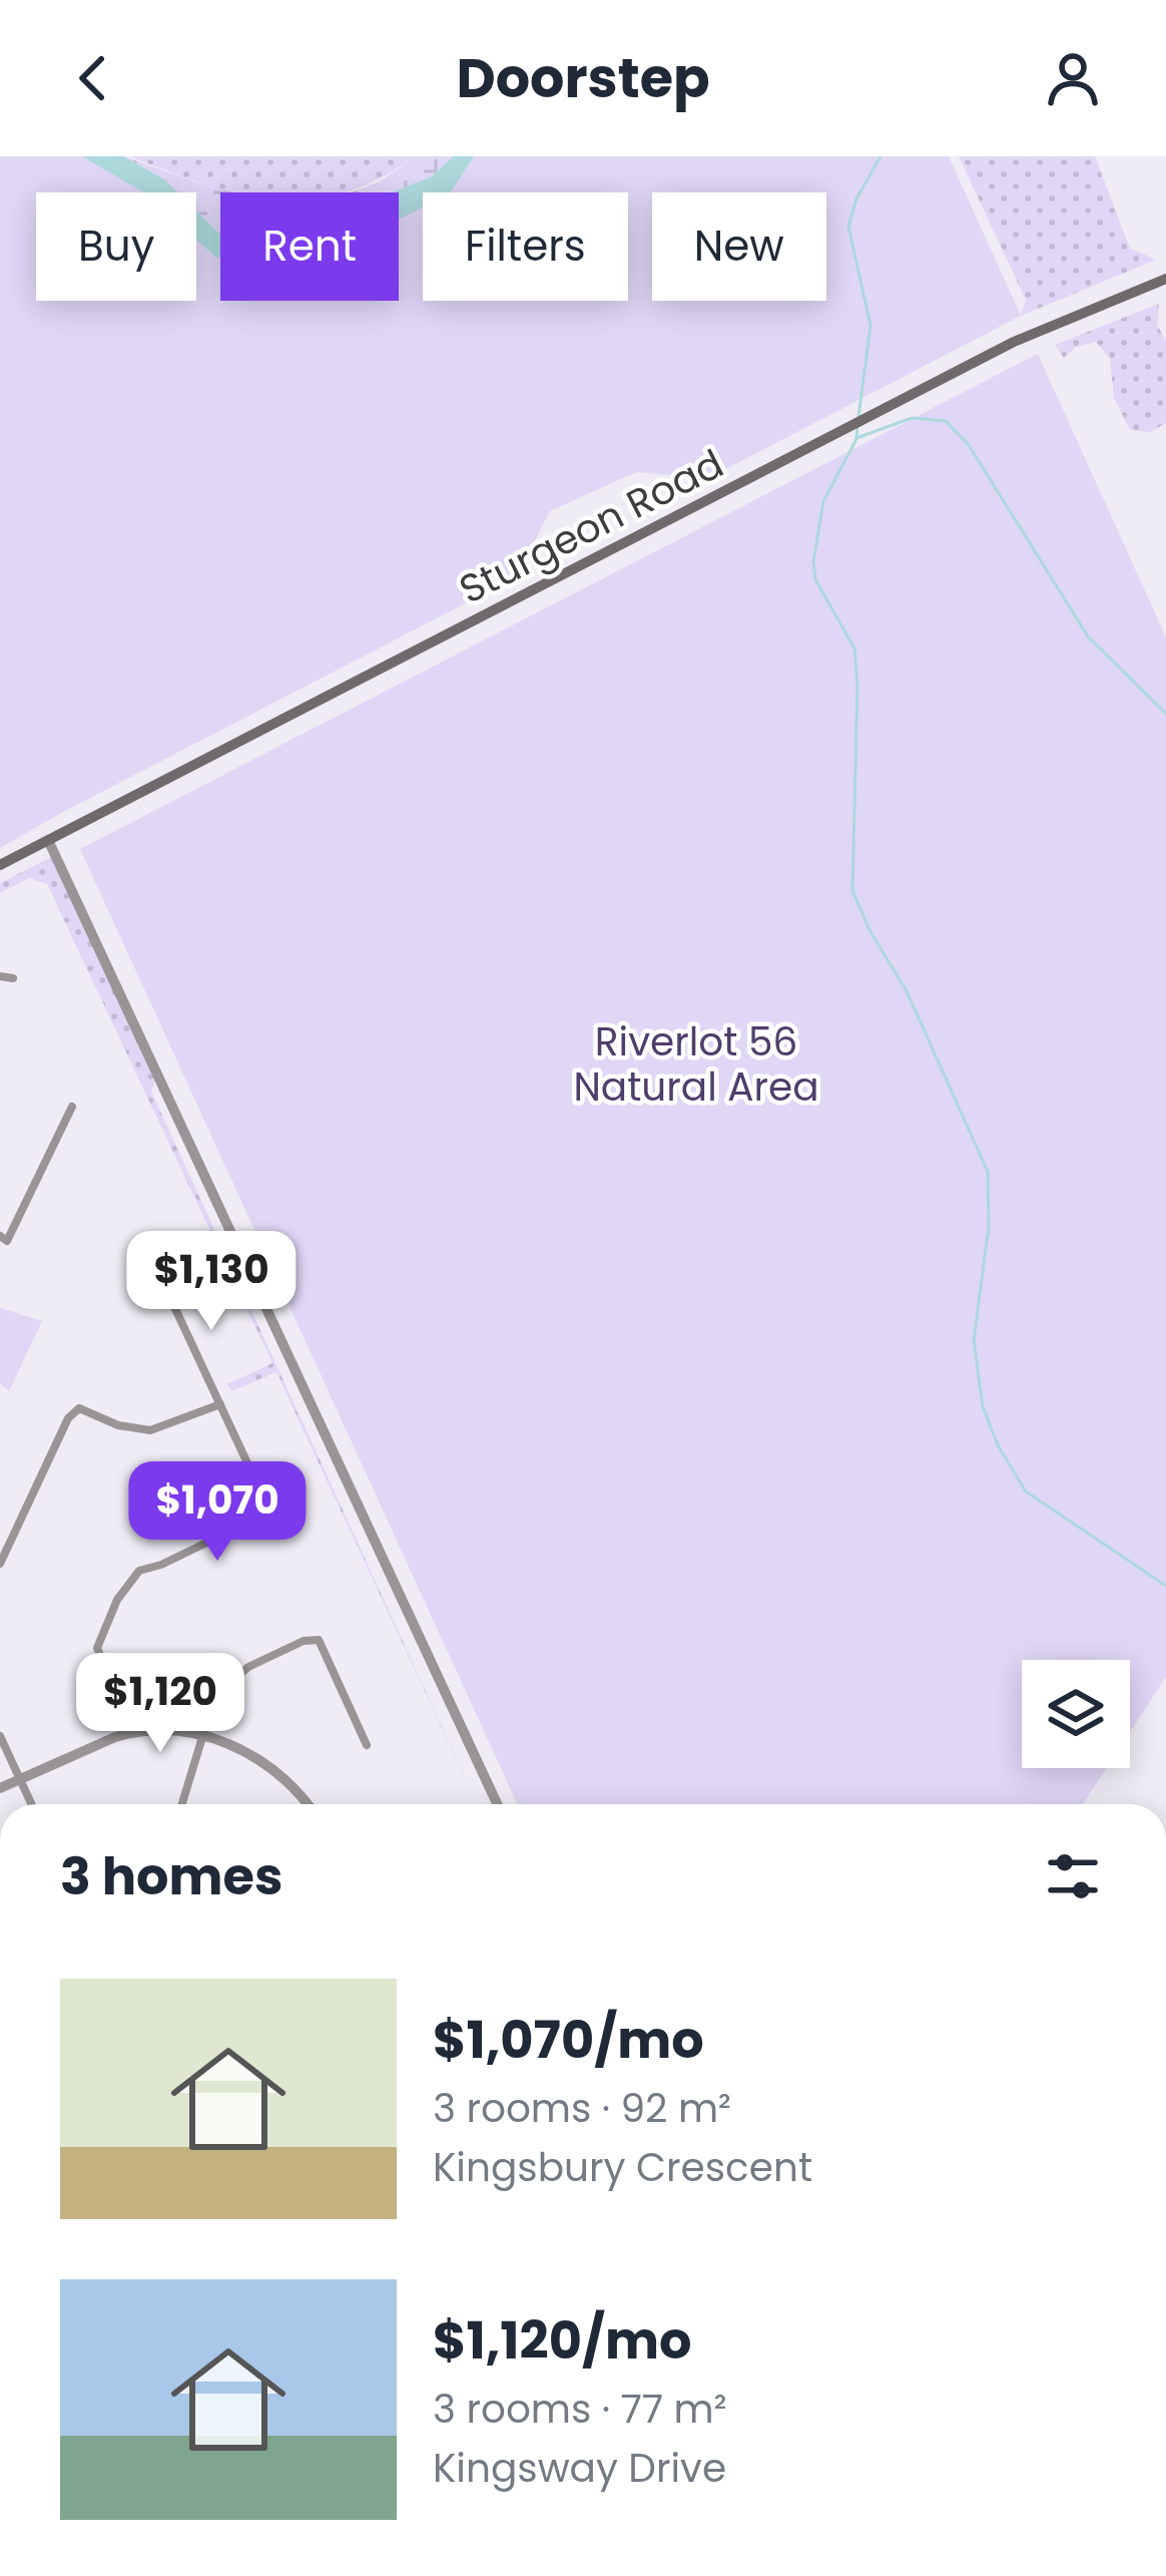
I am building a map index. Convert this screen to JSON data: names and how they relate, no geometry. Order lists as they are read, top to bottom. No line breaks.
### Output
{"streets":{"main road":["Sturgeon Road"]},"parks":["Riverlot 56 Natural Area"],"page":{"header":"Doorstep","chip":["Buy","Rent","Filters","New"],"price":["$1,130","$1,070","$1,120"],"heading":"3 homes","list":[{"name":"$1,070/mo","note":"3 rooms · 92 m² · Kingsbury Crescent"},{"name":"$1,120/mo","note":"3 rooms · 77 m² · Kingsway Drive"}]}}
